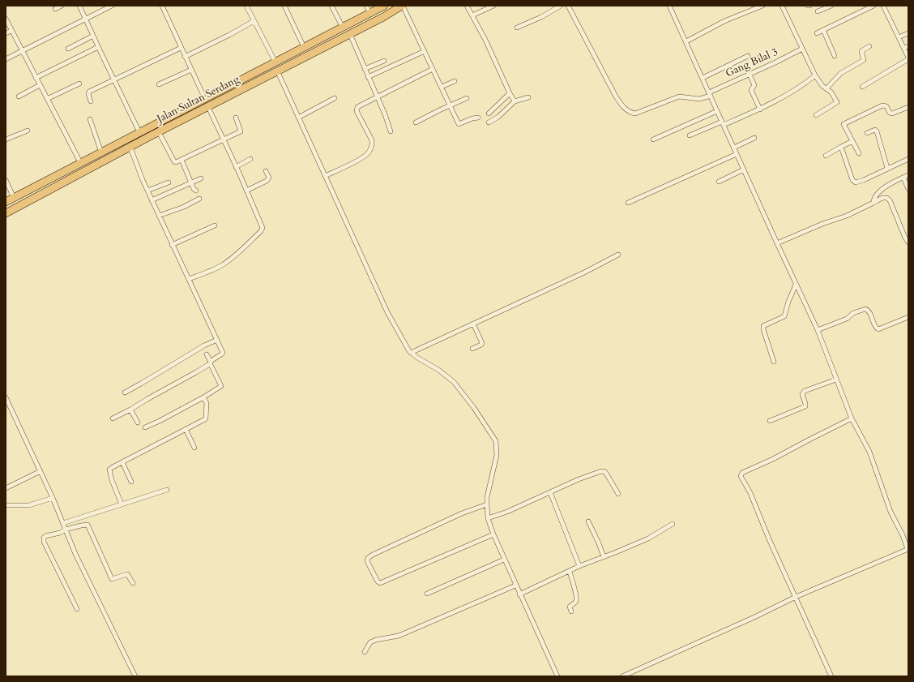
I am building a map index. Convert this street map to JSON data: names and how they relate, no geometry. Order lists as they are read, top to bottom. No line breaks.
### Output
{"streets":{"highway":["Jalan Sultan Serdang"],"street":["Gang Bilal 3"]}}
